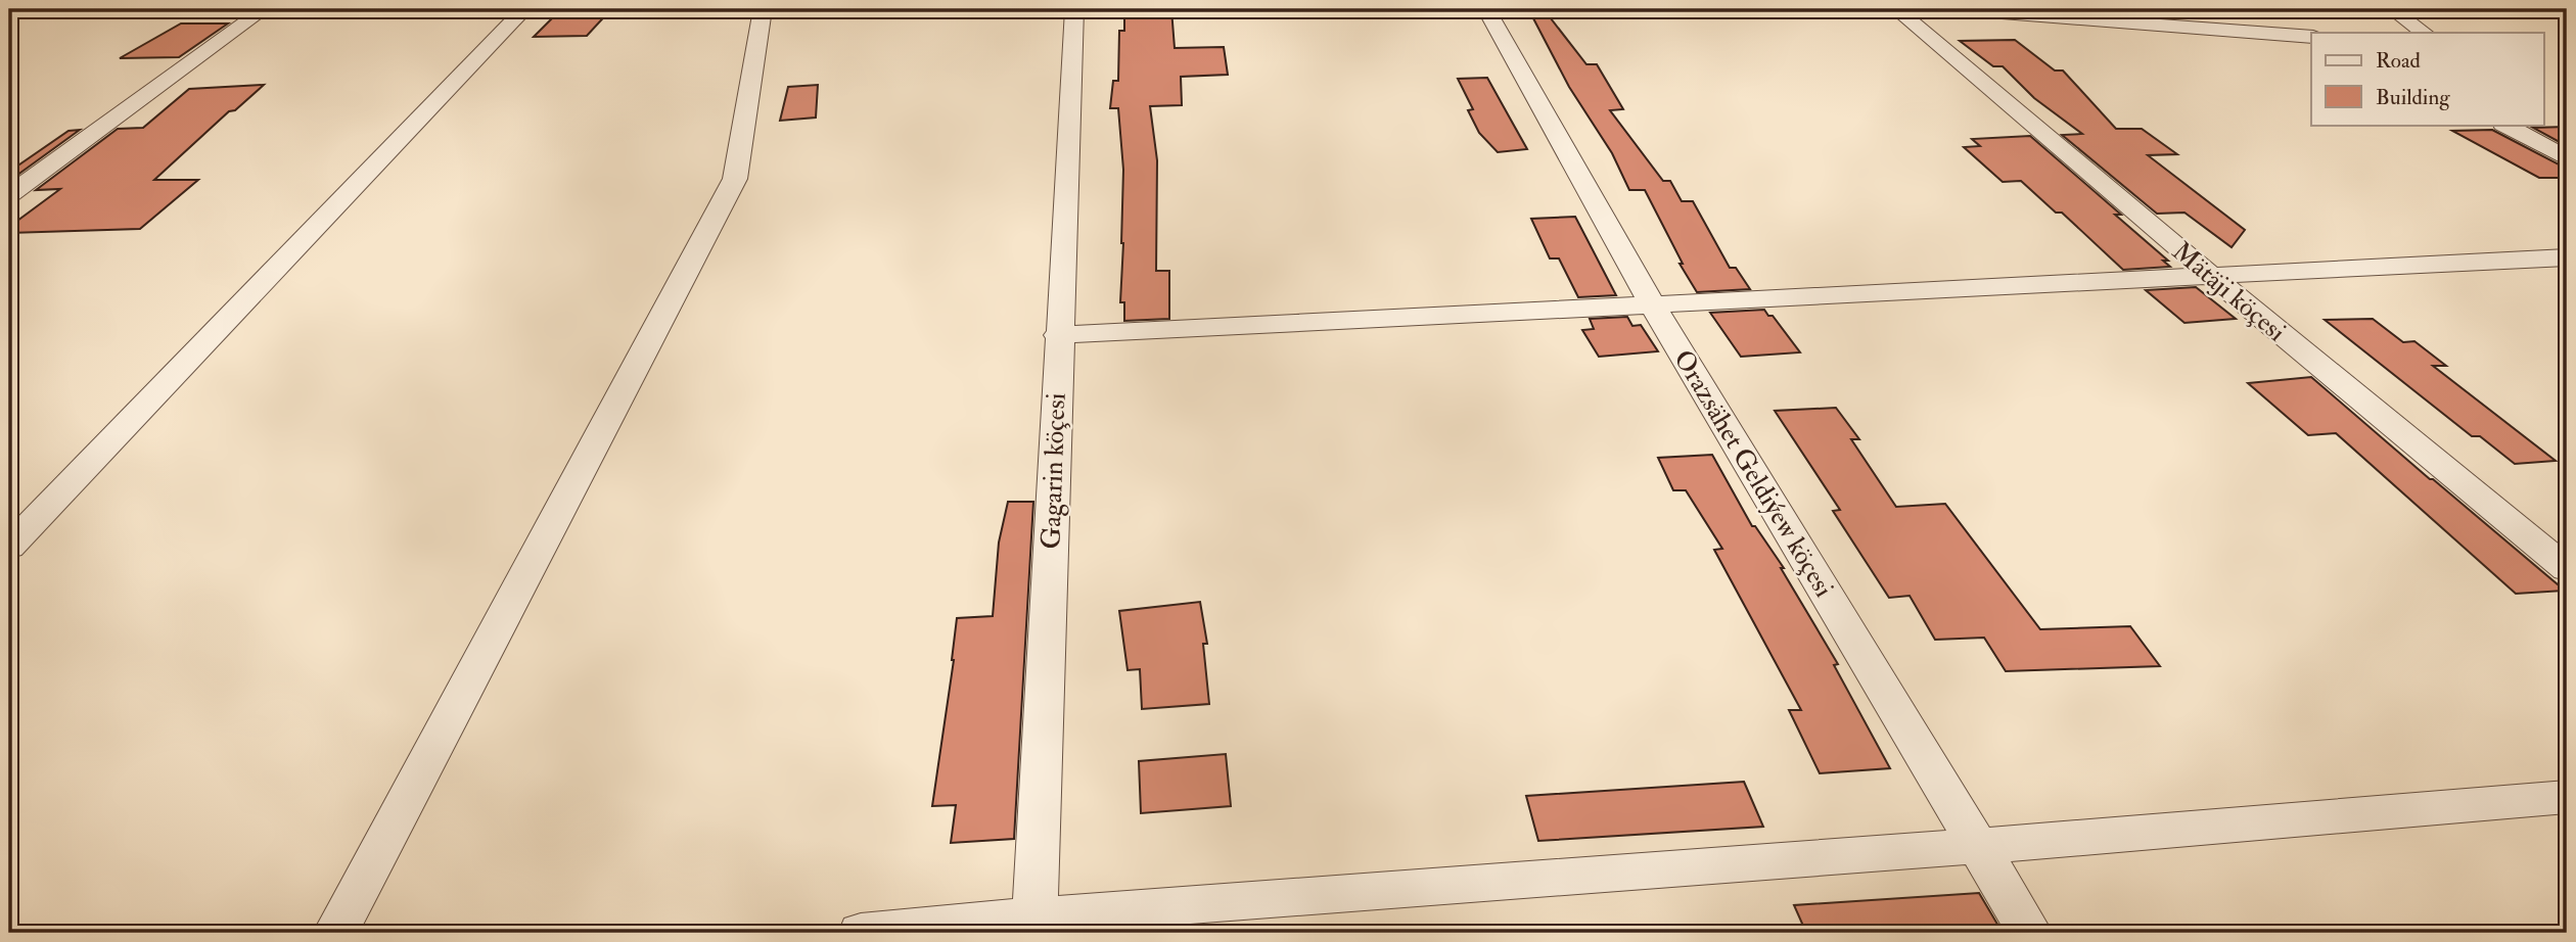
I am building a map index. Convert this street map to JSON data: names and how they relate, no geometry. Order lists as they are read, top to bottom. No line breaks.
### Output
{"streets":{"street":["Mätäji köçesi","Gagarin köçesi","Orazsähet Geldiýew köçesi"]},"legend":["Road","Building"]}
